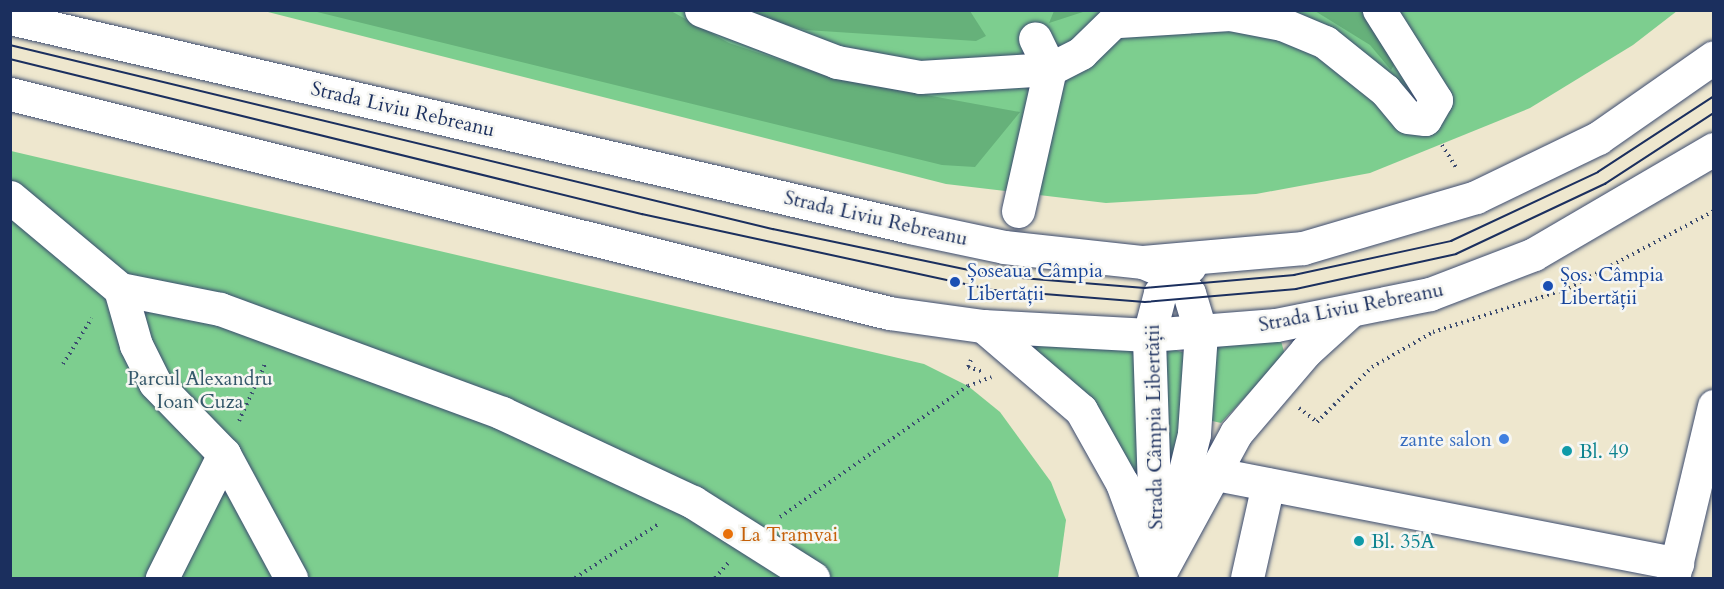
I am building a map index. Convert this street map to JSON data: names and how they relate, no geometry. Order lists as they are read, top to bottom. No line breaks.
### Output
{"streets":{"main road":["Strada Liviu Rebreanu","Strada Câmpia Libertății"]},"crossings":[["Strada Liviu Rebreanu","Strada Câmpia Libertății"]],"parks":["Parcul Alexandru Ioan Cuza"],"places":["Șoseaua Câmpia Libertății","Șos. Câmpia Libertății","zante salon","Bl. 49","La Tramvai","Bl. 35A"]}
